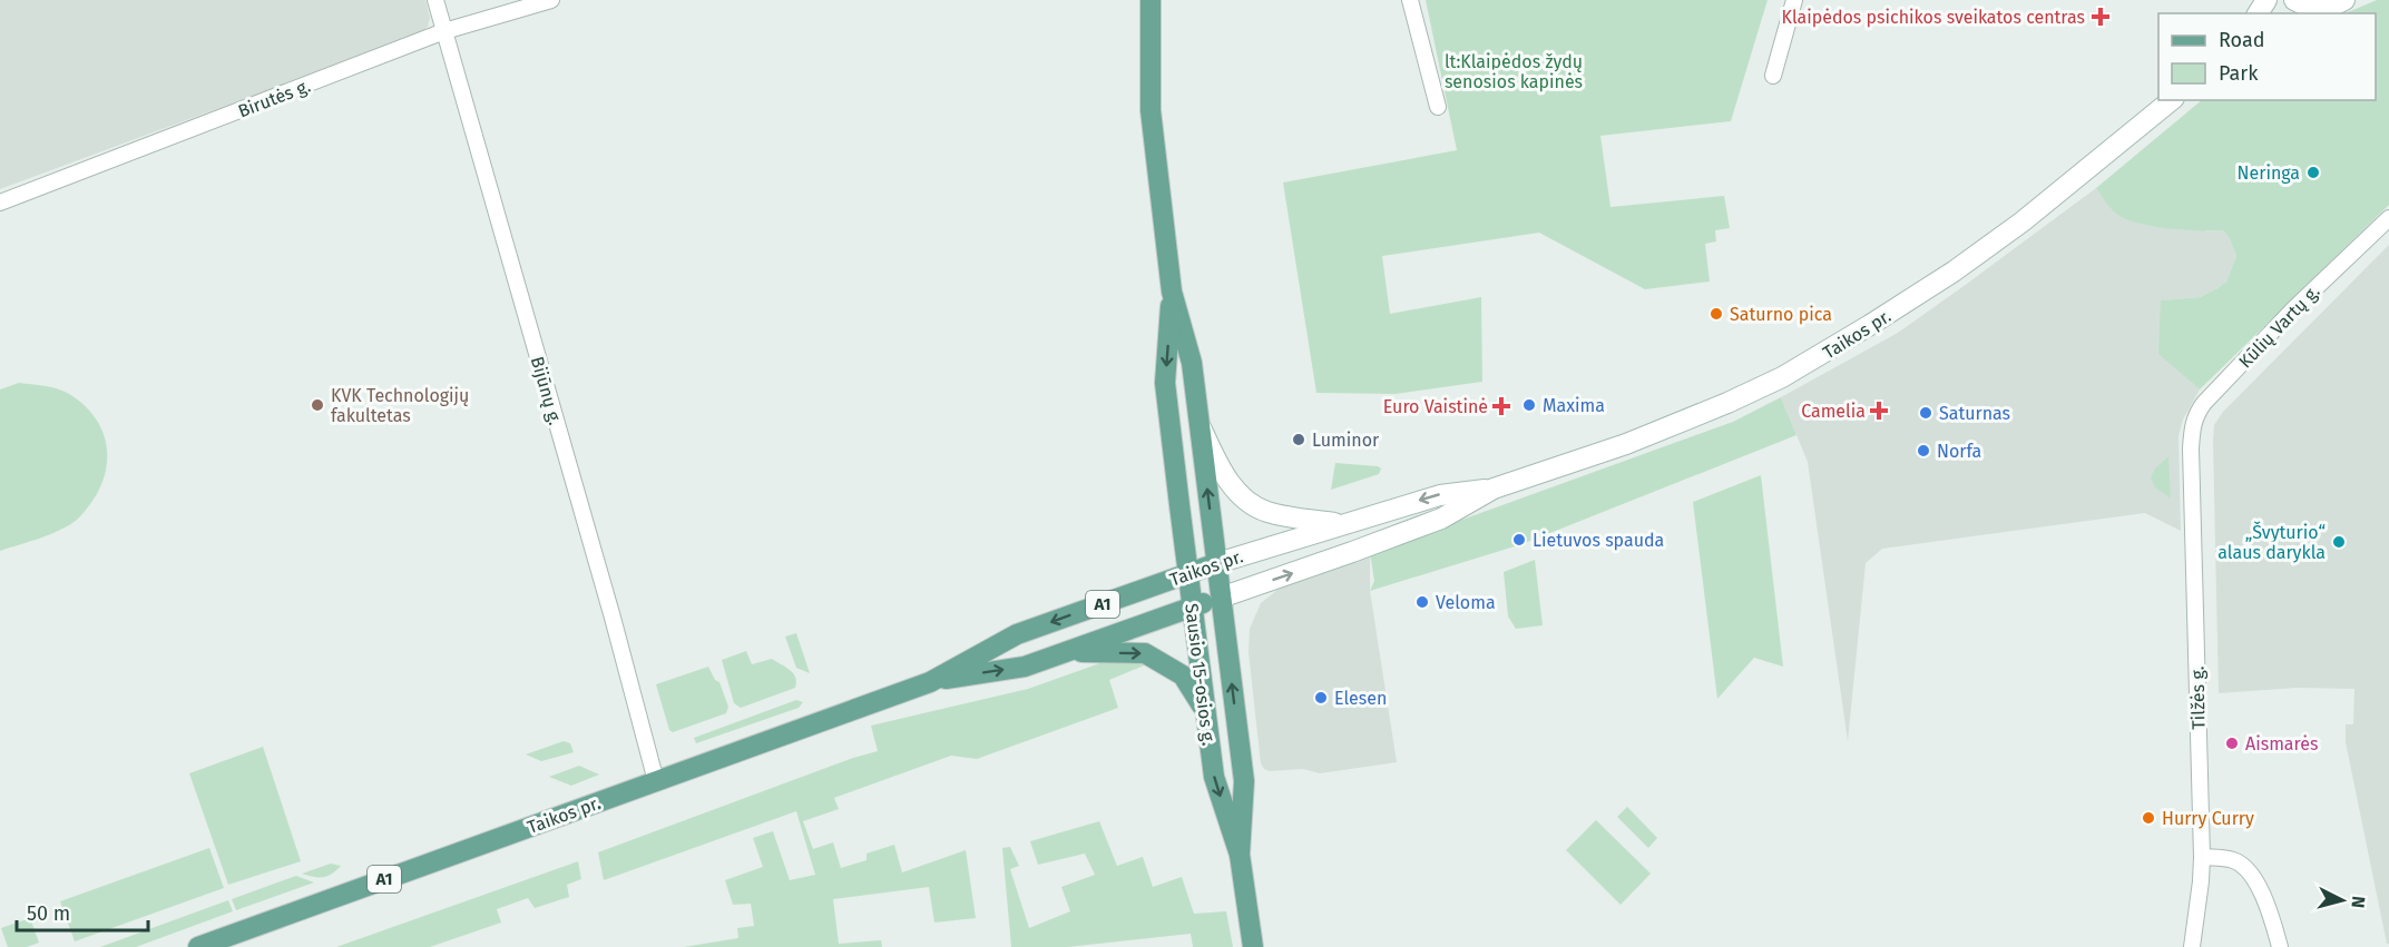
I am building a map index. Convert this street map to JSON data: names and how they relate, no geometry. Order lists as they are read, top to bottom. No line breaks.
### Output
{"streets":{"main road":["Taikos pr.","A1","Sausio 15-osios g."],"street":["Birutės g.","Kūlių Vartų g.","Bijūnų g.","Tilžės g."]},"crossings":[["Birutės g.","Bijūnų g."],["Kūlių Vartų g.","Tilžės g."],["Taikos pr.","Bijūnų g."],["Taikos pr.","Sausio 15-osios g."]],"parks":["lt:Klaipėdos žydų senosios kapinės"],"places":{"health":["Klaipėdos psichikos sveikatos centras","Euro Vaistinė","Camelia"],"other":["Neringa","Saturno pica","KVK Technologijų fakultetas","Maxima","Saturnas","Luminor","Norfa","Lietuvos spauda","„Švyturio“ alaus darykla","Veloma","Elesen","Aismarės","Hurry Curry"]},"legend":["Road","Park"],"scale_bar":"50 m","north":"right"}
